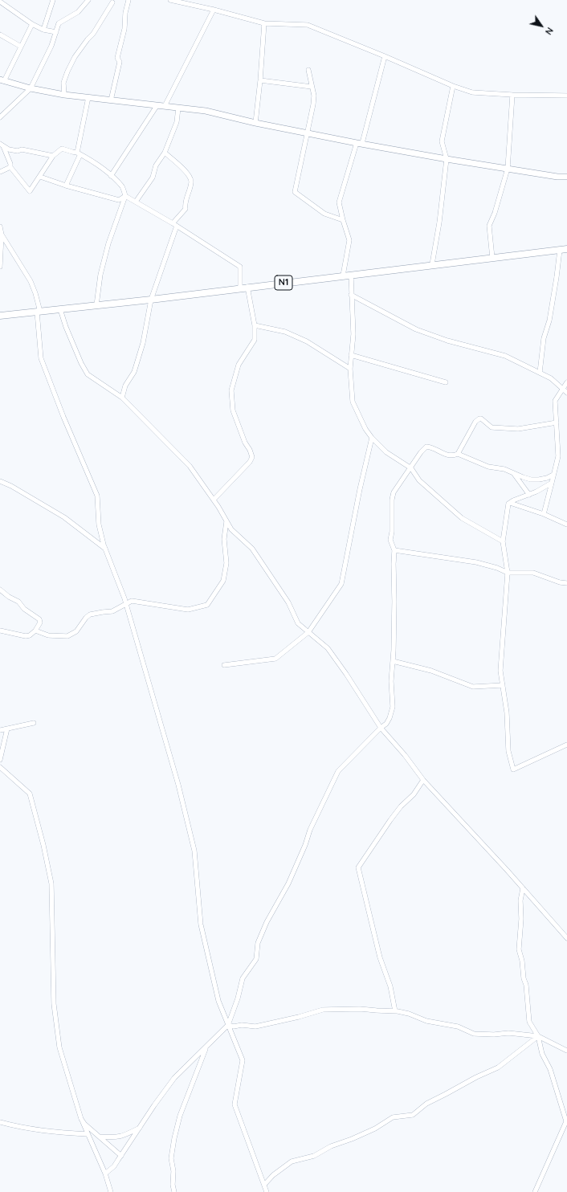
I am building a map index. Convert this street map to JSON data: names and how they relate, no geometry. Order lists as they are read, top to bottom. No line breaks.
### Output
{"streets":{"main road":["N1"]},"north":"bottom right"}
